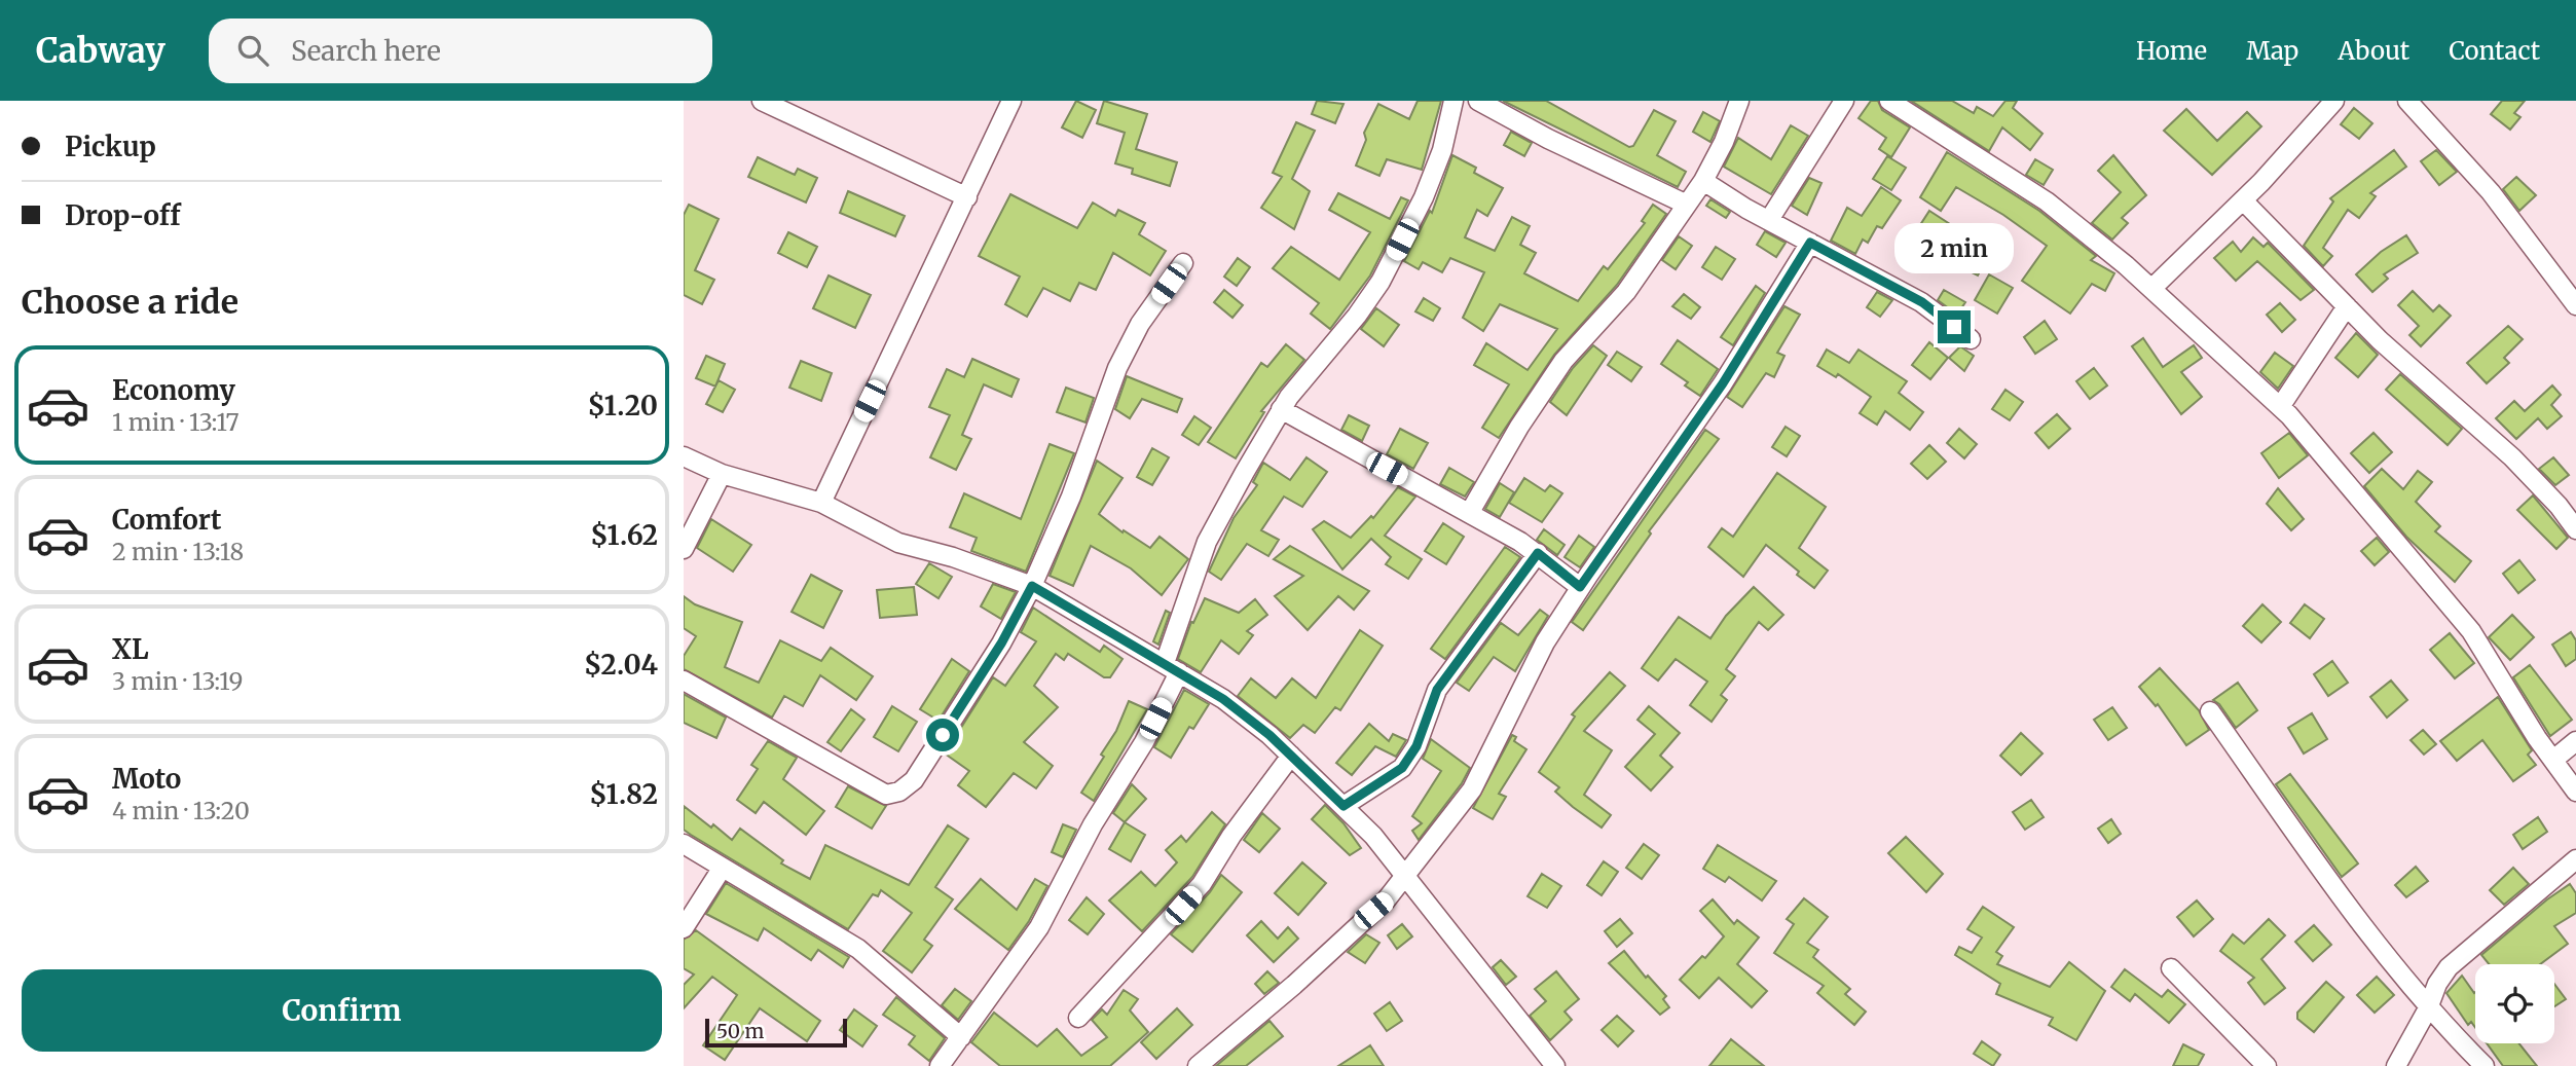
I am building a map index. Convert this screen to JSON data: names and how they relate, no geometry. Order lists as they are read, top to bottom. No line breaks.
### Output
{"scale_bar":"50 m","page":{"header":"Cabway","search":"Search here","nav":["Home","Map","About","Contact"],"banner":["Pickup","Drop-off"],"bubble":"2 min","heading":"Choose a ride","list":[{"name":"Economy","note":"1 min · 13:17","value":"$1.20"},{"name":"Comfort","note":"2 min · 13:18","value":"$1.62"},{"name":"XL","note":"3 min · 13:19","value":"$2.04"},{"name":"Moto","note":"4 min · 13:20","value":"$1.82"}],"buttons":"Confirm","scale":"50 m"}}
